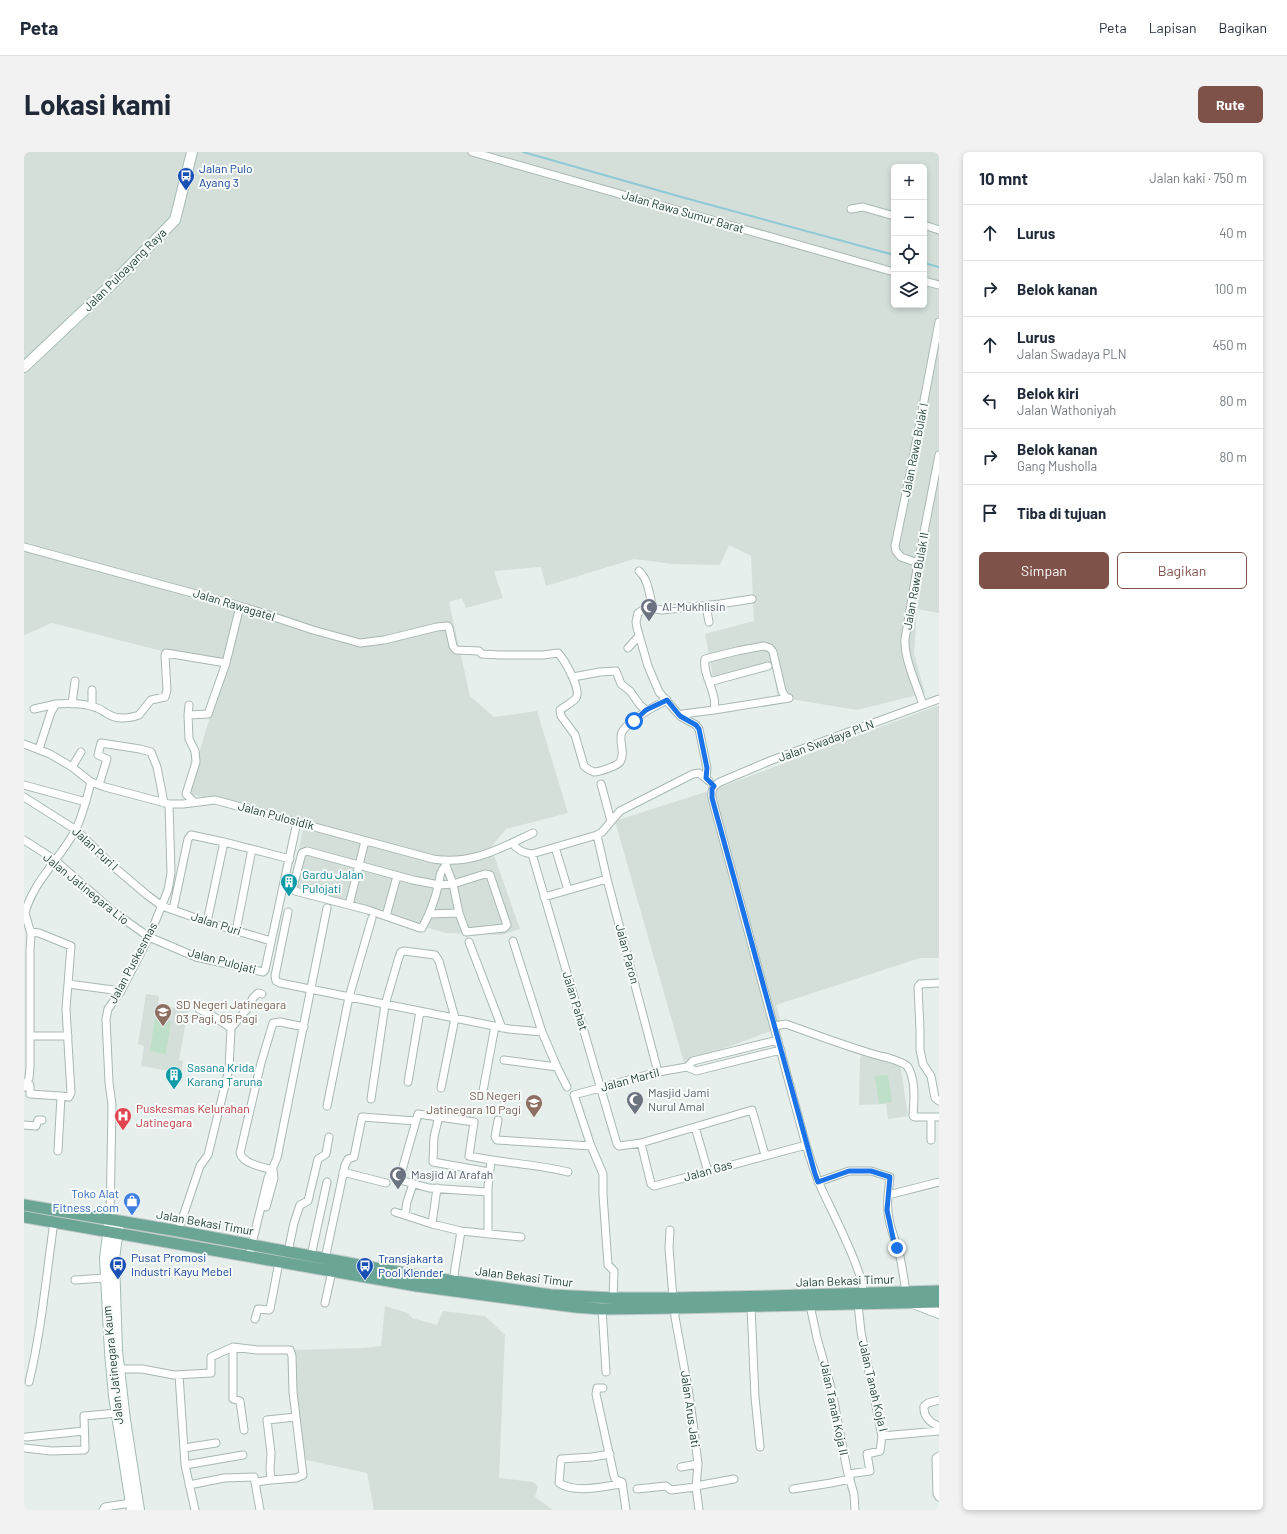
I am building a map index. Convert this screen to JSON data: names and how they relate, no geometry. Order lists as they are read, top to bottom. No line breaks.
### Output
{"streets":{"main road":["Jalan Bekasi Timur"],"street":["Jalan Rawa Sumur Barat","Jalan Puloayang Raya","Jalan Rawa Bulak I","Jalan Rawa Bulak II","Jalan Rawagatel","Jalan Swadaya PLN","Jalan Pulosidik","Jalan Puri I","Jalan Jatinegara Lio","Jalan Puri","Jalan Paron","Jalan Pulojati","Jalan Puskesmas","Jalan Pahat","Jalan Martil","Jalan Gas","Jalan Jatinegara Kaum","Jalan Tanah Koja I","Jalan Tanah Koja II","Jalan Arus Jati"]},"crossings":[["Jalan Rawa Bulak I","Jalan Rawa Bulak II"],["Jalan Rawa Bulak II","Jalan Swadaya PLN"],["Jalan Pulosidik","Jalan Pulojati"],["Jalan Pulosidik","Jalan Puskesmas"],["Jalan Puri I","Jalan Puri"],["Jalan Puri I","Jalan Puskesmas"],["Jalan Jatinegara Lio","Jalan Pulojati"],["Jalan Jatinegara Lio","Jalan Puskesmas"],["Jalan Puri","Jalan Pulojati"],["Jalan Puri","Jalan Puskesmas"],["Jalan Paron","Jalan Martil"],["Jalan Pulojati","Jalan Puskesmas"],["Jalan Puskesmas","Jalan Bekasi Timur"],["Jalan Puskesmas","Jalan Jatinegara Kaum"],["Jalan Pahat","Jalan Martil"],["Jalan Pahat","Jalan Gas"],["Jalan Bekasi Timur","Jalan Jatinegara Kaum"],["Jalan Bekasi Timur","Jalan Tanah Koja I"],["Jalan Bekasi Timur","Jalan Tanah Koja II"],["Jalan Bekasi Timur","Jalan Arus Jati"]],"places":{"bus stop":["Jalan Pulo Ayang 3","Pusat Promosi Industri Kayu Mebel","Transjakarta Pool Klender"],"mosque":["Al-Mukhlisin","Masjid Jami Nurul Amal","Masjid Al Arafah"],"building":["Gardu Jalan Pulojati","Sasana Krida Karang Taruna"],"school or university":["SD Negeri Jatinegara 03 Pagi, 05 Pagi","SD Negeri Jatinegara 10 Pagi"],"hospital":["Puskesmas Kelurahan Jatinegara"],"shop":["Toko Alat Fitness .com"]},"page":{"header":"Peta","nav":["Peta","Lapisan","Bagikan"],"buttons":["Rute",["Simpan","Bagikan"]],"title":"Lokasi kami","heading":["10 mnt","Jalan kaki · 750 m"],"map_buttons":["+","−"],"list":[["Lurus","40 m"],["Belok kanan","100 m"],["Lurus","Jalan Swadaya PLN","450 m"],["Belok kiri","Jalan Wathoniyah","80 m"],["Belok kanan","Gang Musholla","80 m"],"Tiba di tujuan"]}}
